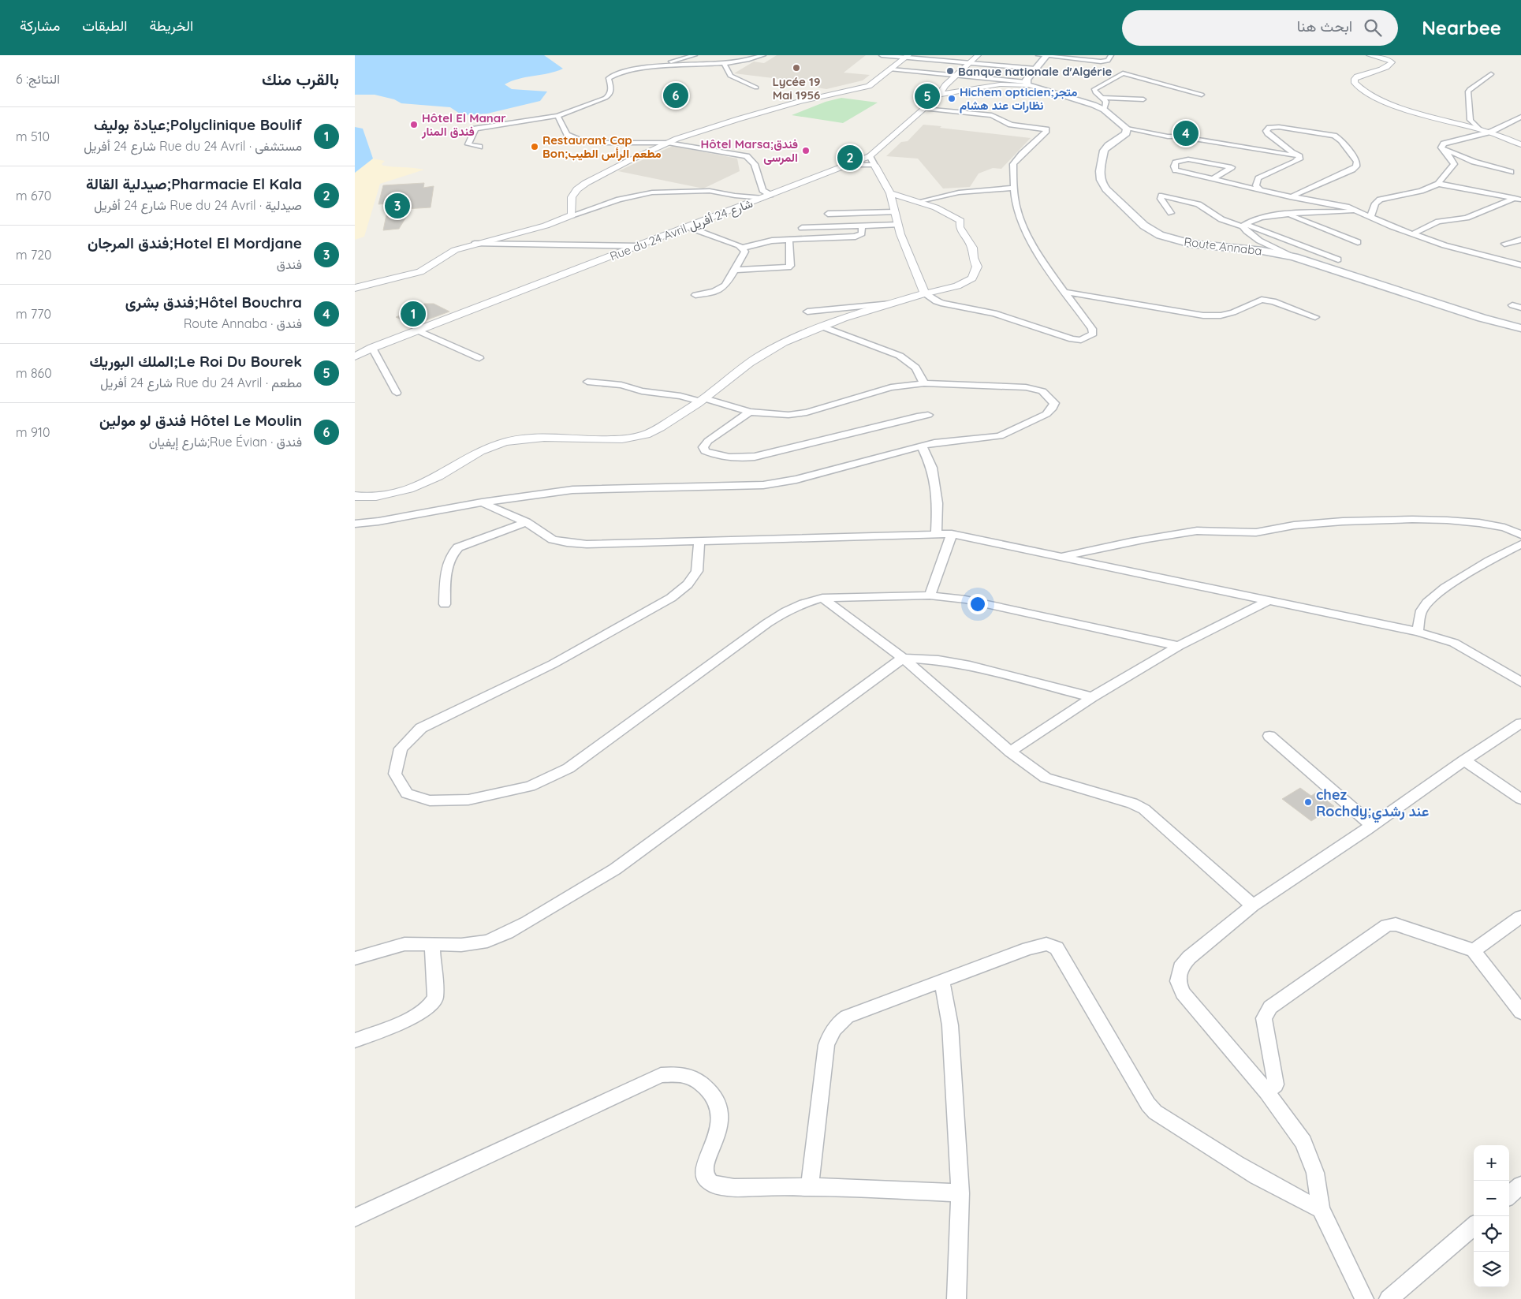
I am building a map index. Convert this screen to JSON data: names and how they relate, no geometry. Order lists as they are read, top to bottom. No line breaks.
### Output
{"streets":{"main road":["Route Annaba"],"street":["Rue du 24 Avril شارع 24 أفريل"]},"places":["Lycée 19 Mai 1956","Banque nationale d'Algérie","Hichem opticien;متجر نظارات عند هشام","Hôtel El Manar فندق المنار","Restaurant Cap Bon;مطعم الرأس الطيب","Hôtel Marsa;فندق المرسى","chez Rochdy;عند رشدي"],"page":{"header":"Nearbee","search":"ابحث هنا","nav":["الخريطة","الطبقات","مشاركة"],"heading":["بالقرب منك","النتائج: 6"],"pins":["6","5","4","2","3","1"],"list":[{"mark":"1","name":"Polyclinique Boulif;عيادة بوليف","note":"مستشفى · Rue du 24 Avril شارع 24 أفريل","value":"510 m"},{"mark":"2","name":"Pharmacie El Kala;صيدلية القالة","note":"صيدلية · Rue du 24 Avril شارع 24 أفريل","value":"670 m"},{"mark":"3","name":"Hotel El Mordjane;فندق المرجان","note":"فندق","value":"720 m"},{"mark":"4","name":"Hôtel Bouchra;فندق بشرى","note":"فندق · Route Annaba","value":"770 m"},{"mark":"5","name":"Le Roi Du Bourek;الملك البوريك","note":"مطعم · Rue du 24 Avril شارع 24 أفريل","value":"860 m"},{"mark":"6","name":"Hôtel Le Moulin فندق لو مولين","note":"فندق · Rue Évian;شارع إيفيان","value":"910 m"}],"map_buttons":["+","−"]}}
